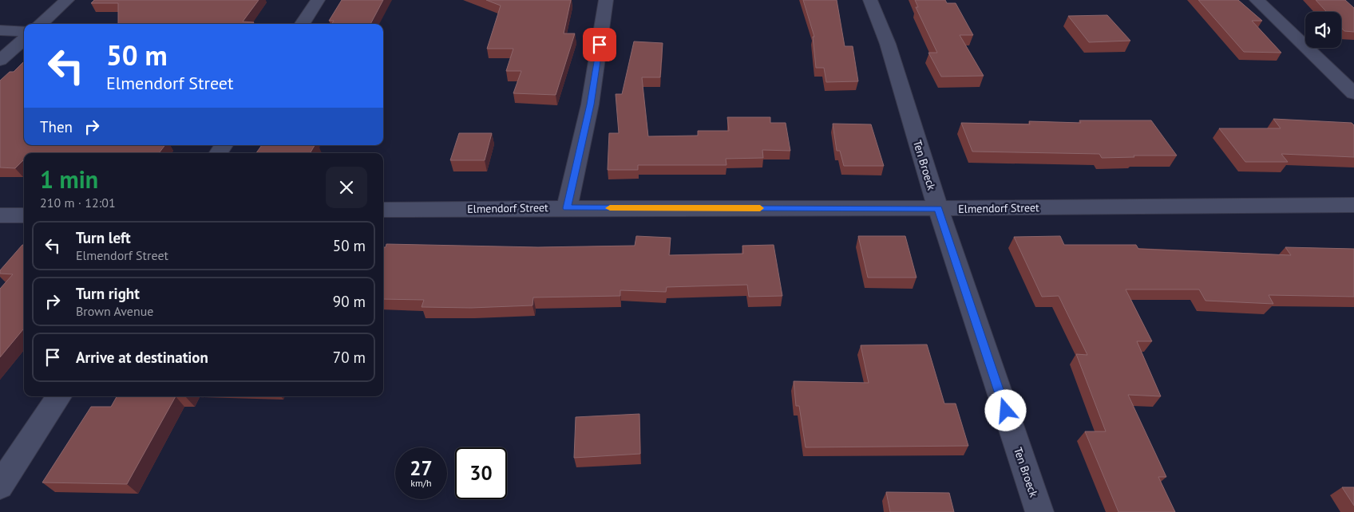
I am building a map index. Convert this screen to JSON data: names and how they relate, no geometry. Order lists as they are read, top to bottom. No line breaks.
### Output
{"streets":{"street":["Ten Broeck","Elmendorf Street"]},"crossings":[["Ten Broeck","Elmendorf Street"]],"page":{"turn":["50 m","Elmendorf Street"],"then":"Then","heading":["1 min","210 m · 12:01"],"list":[{"name":"Turn left","note":"Elmendorf Street","value":"50 m"},{"name":"Turn right","note":"Brown Avenue","value":"90 m"},{"name":"Arrive at destination","value":"70 m"}],"speed":"27 km/h","limit":"30"}}
